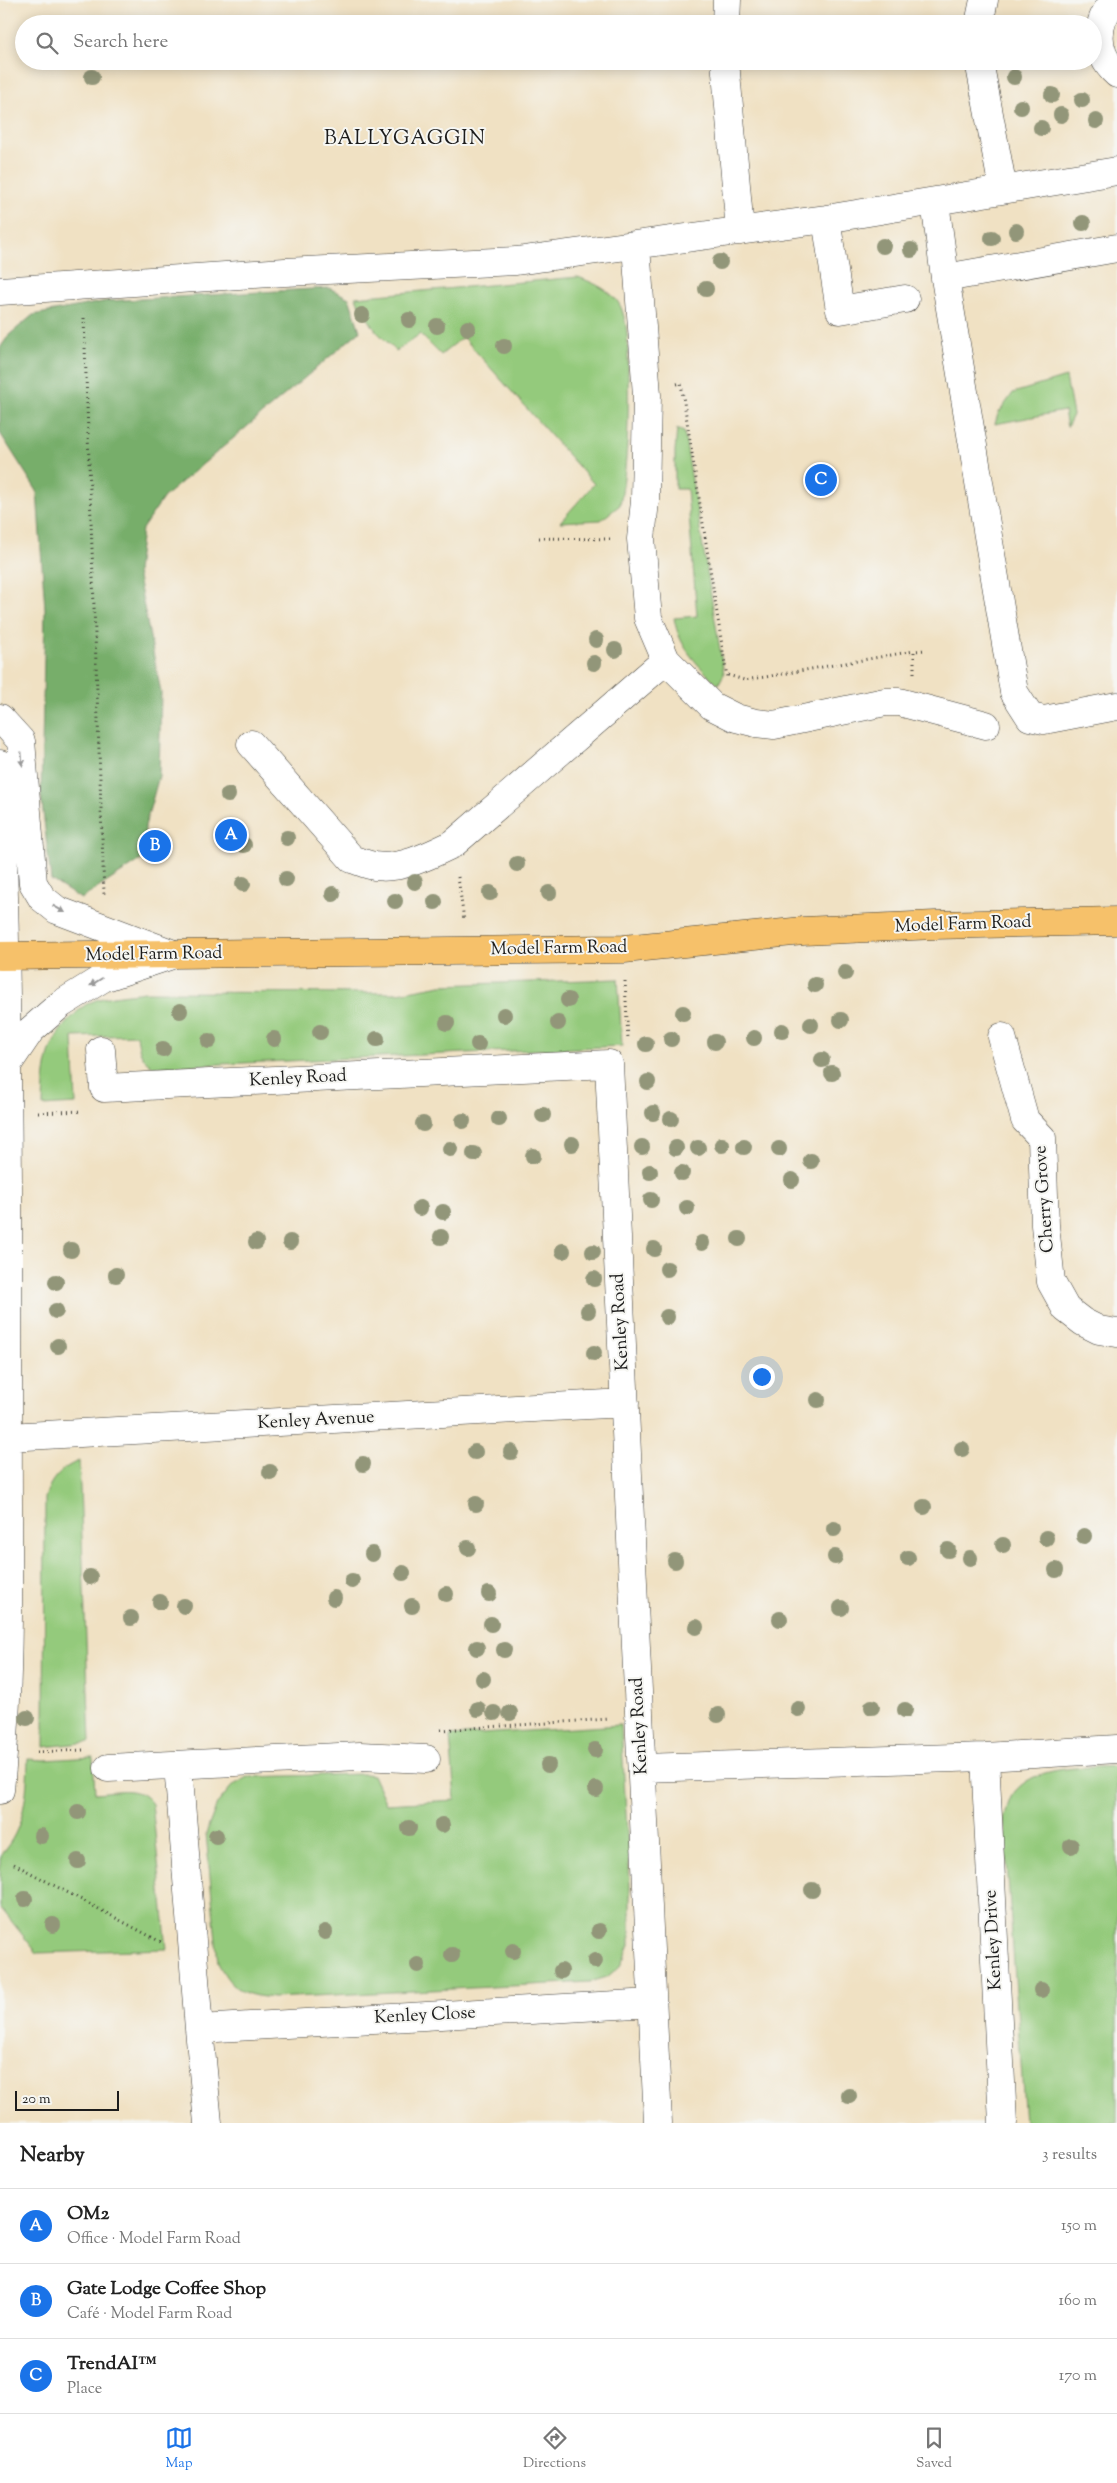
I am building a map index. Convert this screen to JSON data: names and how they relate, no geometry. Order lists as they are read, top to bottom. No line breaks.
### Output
{"streets":{"main road":["Model Farm Road"],"street":["Kenley Road","Cherry Grove","Kenley Avenue","Kenley Drive","Kenley Close"]},"crossings":[["Kenley Road","Kenley Avenue"],["Kenley Road","Kenley Close"]],"districts":["BALLYGAGGIN"],"scale_bar":"20 m","page":{"search":"Search here","pins":["C","A","B"],"scale":"20 m","heading":["Nearby","3 results"],"list":[{"mark":"A","name":"OM2","note":"Office · Model Farm Road","value":"150 m"},{"mark":"B","name":"Gate Lodge Coffee Shop","note":"Café · Model Farm Road","value":"160 m"},{"mark":"C","name":"TrendAI™","note":"Place","value":"170 m"}],"nav":["Map","Directions","Saved"]}}
